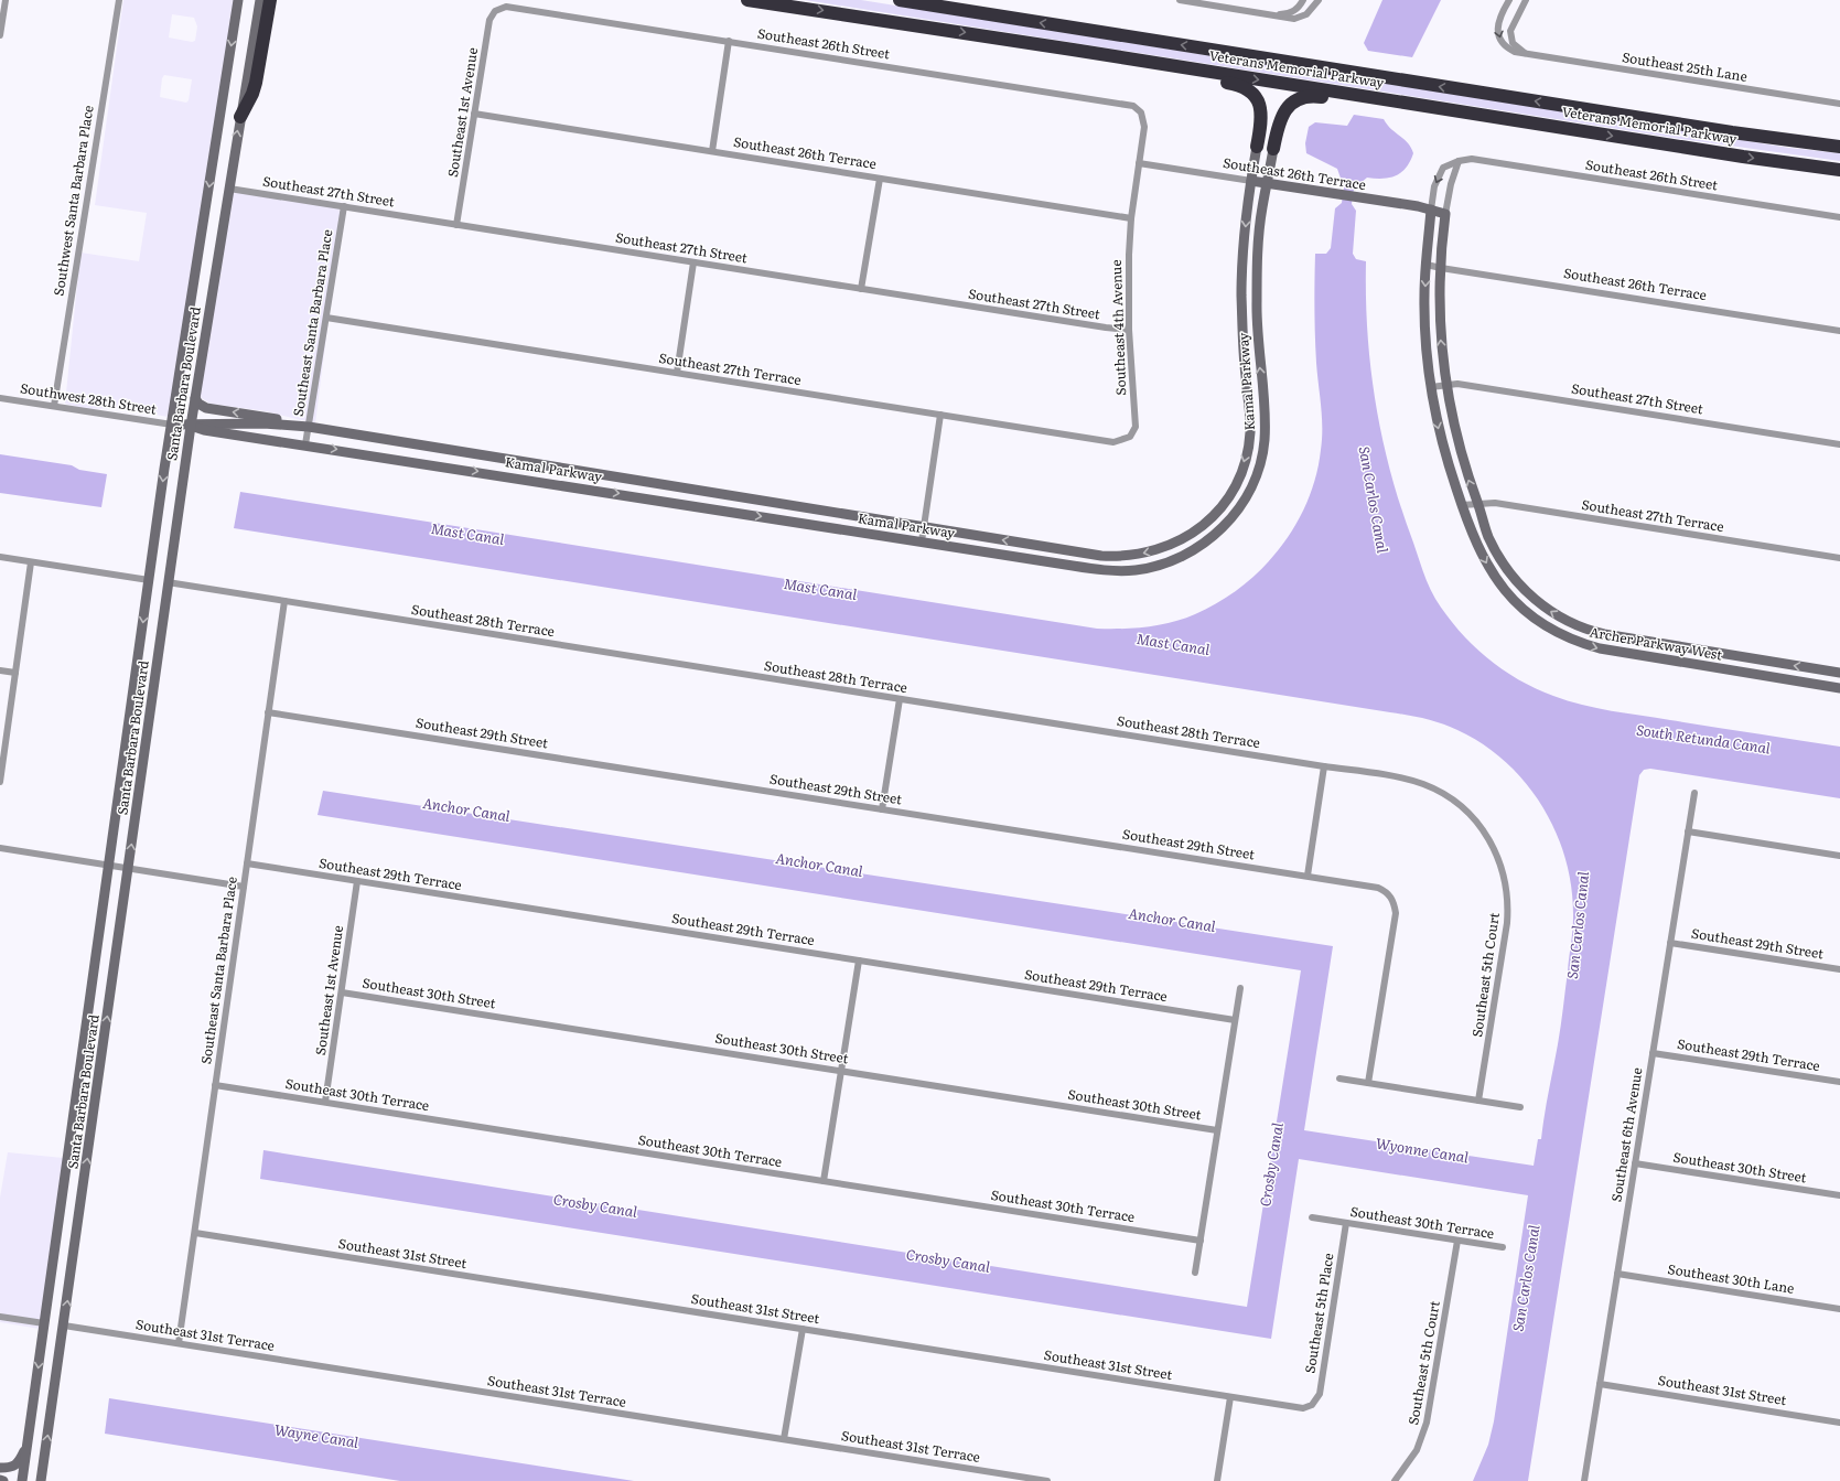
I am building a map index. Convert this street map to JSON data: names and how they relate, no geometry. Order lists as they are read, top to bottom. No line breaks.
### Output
{"streets":{"highway":["Veterans Memorial Parkway"],"street":["Southeast 26th Street","Southeast 25th Lane","Southeast 1st Avenue","Southeast 26th Terrace","Southeast 27th Street","Southwest Santa Barbara Place","Southeast Santa Barbara Place","Southeast 4th Avenue","Southeast 27th Terrace","Kamal Parkway","Santa Barbara Boulevard","Southwest 28th Street","Southeast 28th Terrace","Archer Parkway West","Southeast 29th Street","Southeast 29th Terrace","Southeast 5th Court","Southeast 30th Street","Southeast 30th Terrace","Southeast 6th Avenue","Southeast 31st Street","Southeast 30th Lane","Southeast 5th Place","Southeast 31st Terrace"]},"crossings":[["Southeast 26th Street","Southeast 1st Avenue"],["Southeast 26th Street","Southeast 4th Avenue"],["Southeast 26th Street","Archer Parkway West"],["Southeast 1st Avenue","Southeast 26th Terrace"],["Southeast 1st Avenue","Southeast 27th Street"],["Southeast 1st Avenue","Southeast 29th Terrace"],["Southeast 1st Avenue","Southeast 30th Street"],["Southeast 1st Avenue","Southeast 30th Terrace"],["Southeast 26th Terrace","Southeast 4th Avenue"],["Southeast 26th Terrace","Kamal Parkway"],["Southeast 26th Terrace","Archer Parkway West"],["Southeast 27th Street","Southeast Santa Barbara Place"],["Southeast 27th Street","Southeast 4th Avenue"],["Southeast 27th Street","Santa Barbara Boulevard"],["Southeast 27th Street","Archer Parkway West"],["Southwest Santa Barbara Place","Southwest 28th Street"],["Southeast Santa Barbara Place","Southeast 27th Terrace"],["Southeast Santa Barbara Place","Kamal Parkway"],["Southeast Santa Barbara Place","Southeast 28th Terrace"],["Southeast Santa Barbara Place","Southeast 29th Street"],["Southeast Santa Barbara Place","Southeast 29th Terrace"],["Southeast Santa Barbara Place","Southeast 30th Terrace"],["Southeast Santa Barbara Place","Southeast 31st Street"],["Southeast Santa Barbara Place","Southeast 31st Terrace"],["Southeast 4th Avenue","Southeast 27th Terrace"],["Southeast 27th Terrace","Archer Parkway West"],["Kamal Parkway","Santa Barbara Boulevard"],["Kamal Parkway","Southwest 28th Street"],["Santa Barbara Boulevard","Southwest 28th Street"],["Santa Barbara Boulevard","Southeast 28th Terrace"],["Santa Barbara Boulevard","Southeast 31st Terrace"],["Southeast 28th Terrace","Southeast 5th Court"],["Southeast 29th Street","Southeast 6th Avenue"],["Southeast 29th Terrace","Southeast 6th Avenue"],["Southeast 5th Court","Southeast 30th Terrace"],["Southeast 30th Street","Southeast 6th Avenue"],["Southeast 30th Terrace","Southeast 5th Place"],["Southeast 6th Avenue","Southeast 31st Street"],["Southeast 6th Avenue","Southeast 30th Lane"],["Southeast 31st Street","Southeast 5th Place"]],"water":["San Carlos Canal","Mast Canal","South Retunda Canal","Anchor Canal","Wyonne Canal","Crosby Canal","Wayne Canal"]}
